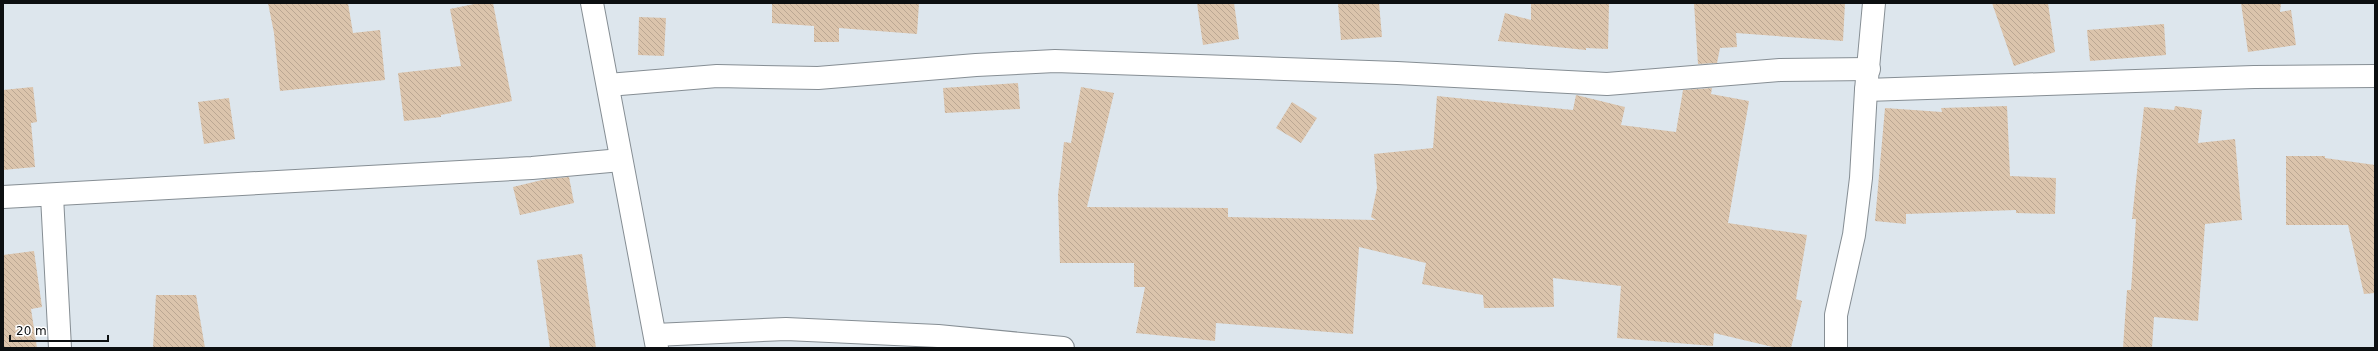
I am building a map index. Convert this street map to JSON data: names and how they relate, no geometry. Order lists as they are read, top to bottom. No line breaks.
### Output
{"scale_bar":"20 m"}
